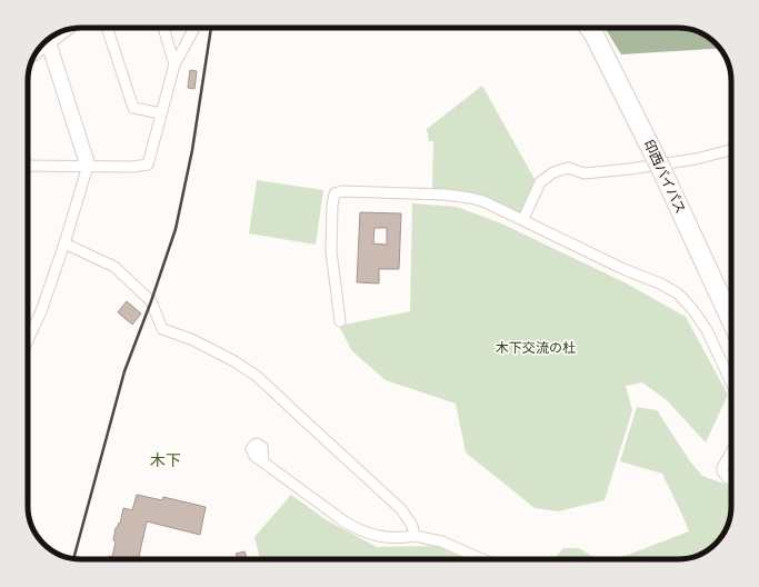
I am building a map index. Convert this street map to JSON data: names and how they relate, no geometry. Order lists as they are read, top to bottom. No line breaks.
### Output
{"streets":{"highway":["印西バイパス"]},"districts":["木下"],"parks":["木下交流の杜"]}
